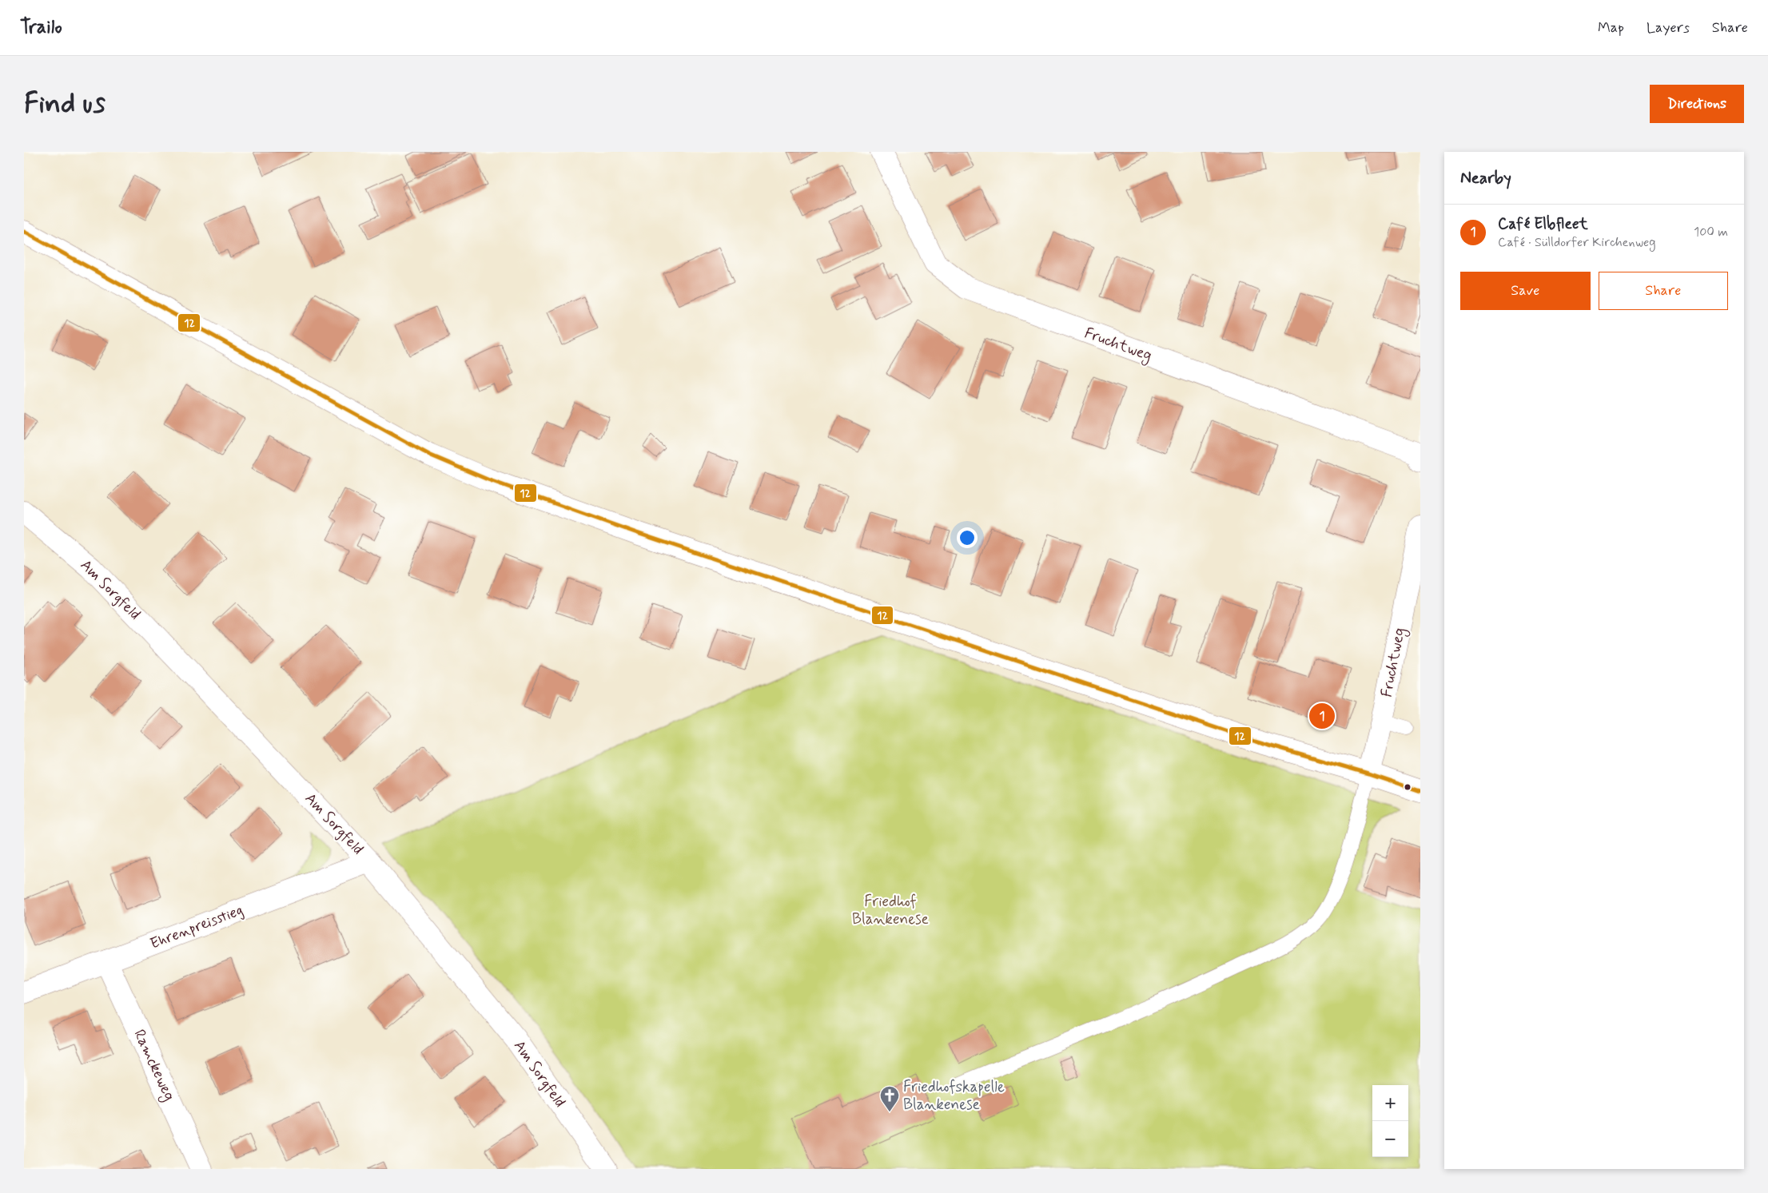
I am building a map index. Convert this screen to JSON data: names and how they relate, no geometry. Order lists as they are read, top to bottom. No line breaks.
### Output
{"streets":{"street":["Fruchtweg","Am Sorgfeld","Ehrenpreisstieg","Ramckeweg"]},"crossings":[["Am Sorgfeld","Ehrenpreisstieg"],["Ehrenpreisstieg","Ramckeweg"]],"parks":["Friedhof Blankenese"],"places":{"church":["Friedhofskapelle Blankenese"]},"lines":["transit line 12"],"page":{"header":"Trailo","nav":["Map","Layers","Share"],"buttons":["Directions",["Save","Share"]],"title":"Find us","heading":"Nearby","list":[{"mark":"1","name":"Café Elbfleet","note":"Café · Sülldorfer Kirchenweg","value":"100 m"}],"pins":"1","map_buttons":["+","−"]}}
